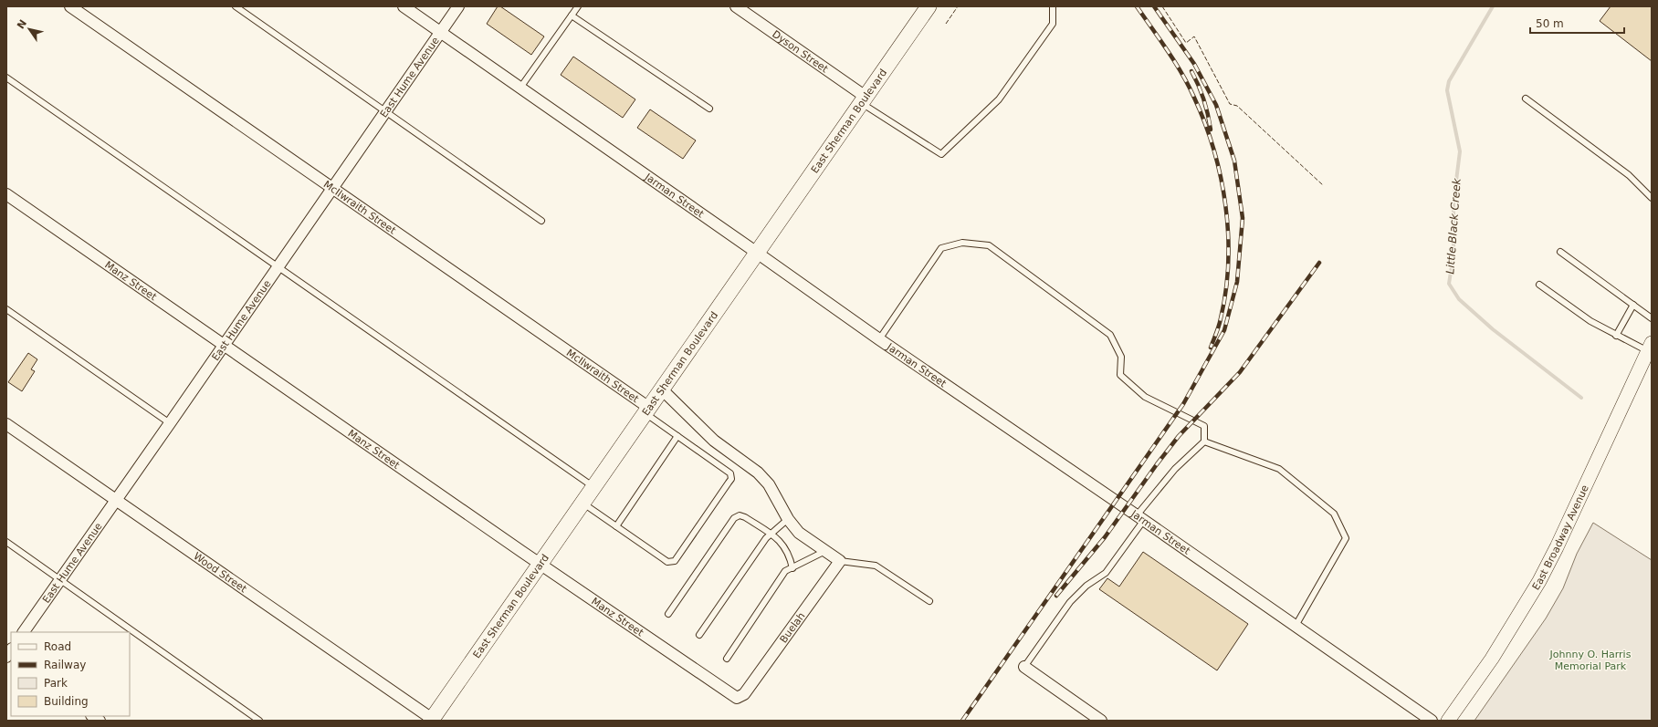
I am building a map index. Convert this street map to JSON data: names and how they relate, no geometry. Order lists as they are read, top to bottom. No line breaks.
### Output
{"streets":{"main road":["East Sherman Boulevard"],"street":["Dyson Street","East Hume Avenue","Jarman Street","McIlwraith Street","Manz Street","East Broadway Avenue","Wood Street","Buelah"]},"crossings":[["Dyson Street","East Sherman Boulevard"],["East Hume Avenue","Jarman Street"],["East Hume Avenue","McIlwraith Street"],["East Hume Avenue","Manz Street"],["East Hume Avenue","Wood Street"],["East Sherman Boulevard","Jarman Street"],["East Sherman Boulevard","McIlwraith Street"],["East Sherman Boulevard","Manz Street"],["East Sherman Boulevard","Wood Street"],["Manz Street","Buelah"]],"water":["Little Black Creek"],"parks":["Johnny O. Harris Memorial Park"],"legend":["Road","Railway","Park","Building"],"scale_bar":"50 m","north":"top left"}
